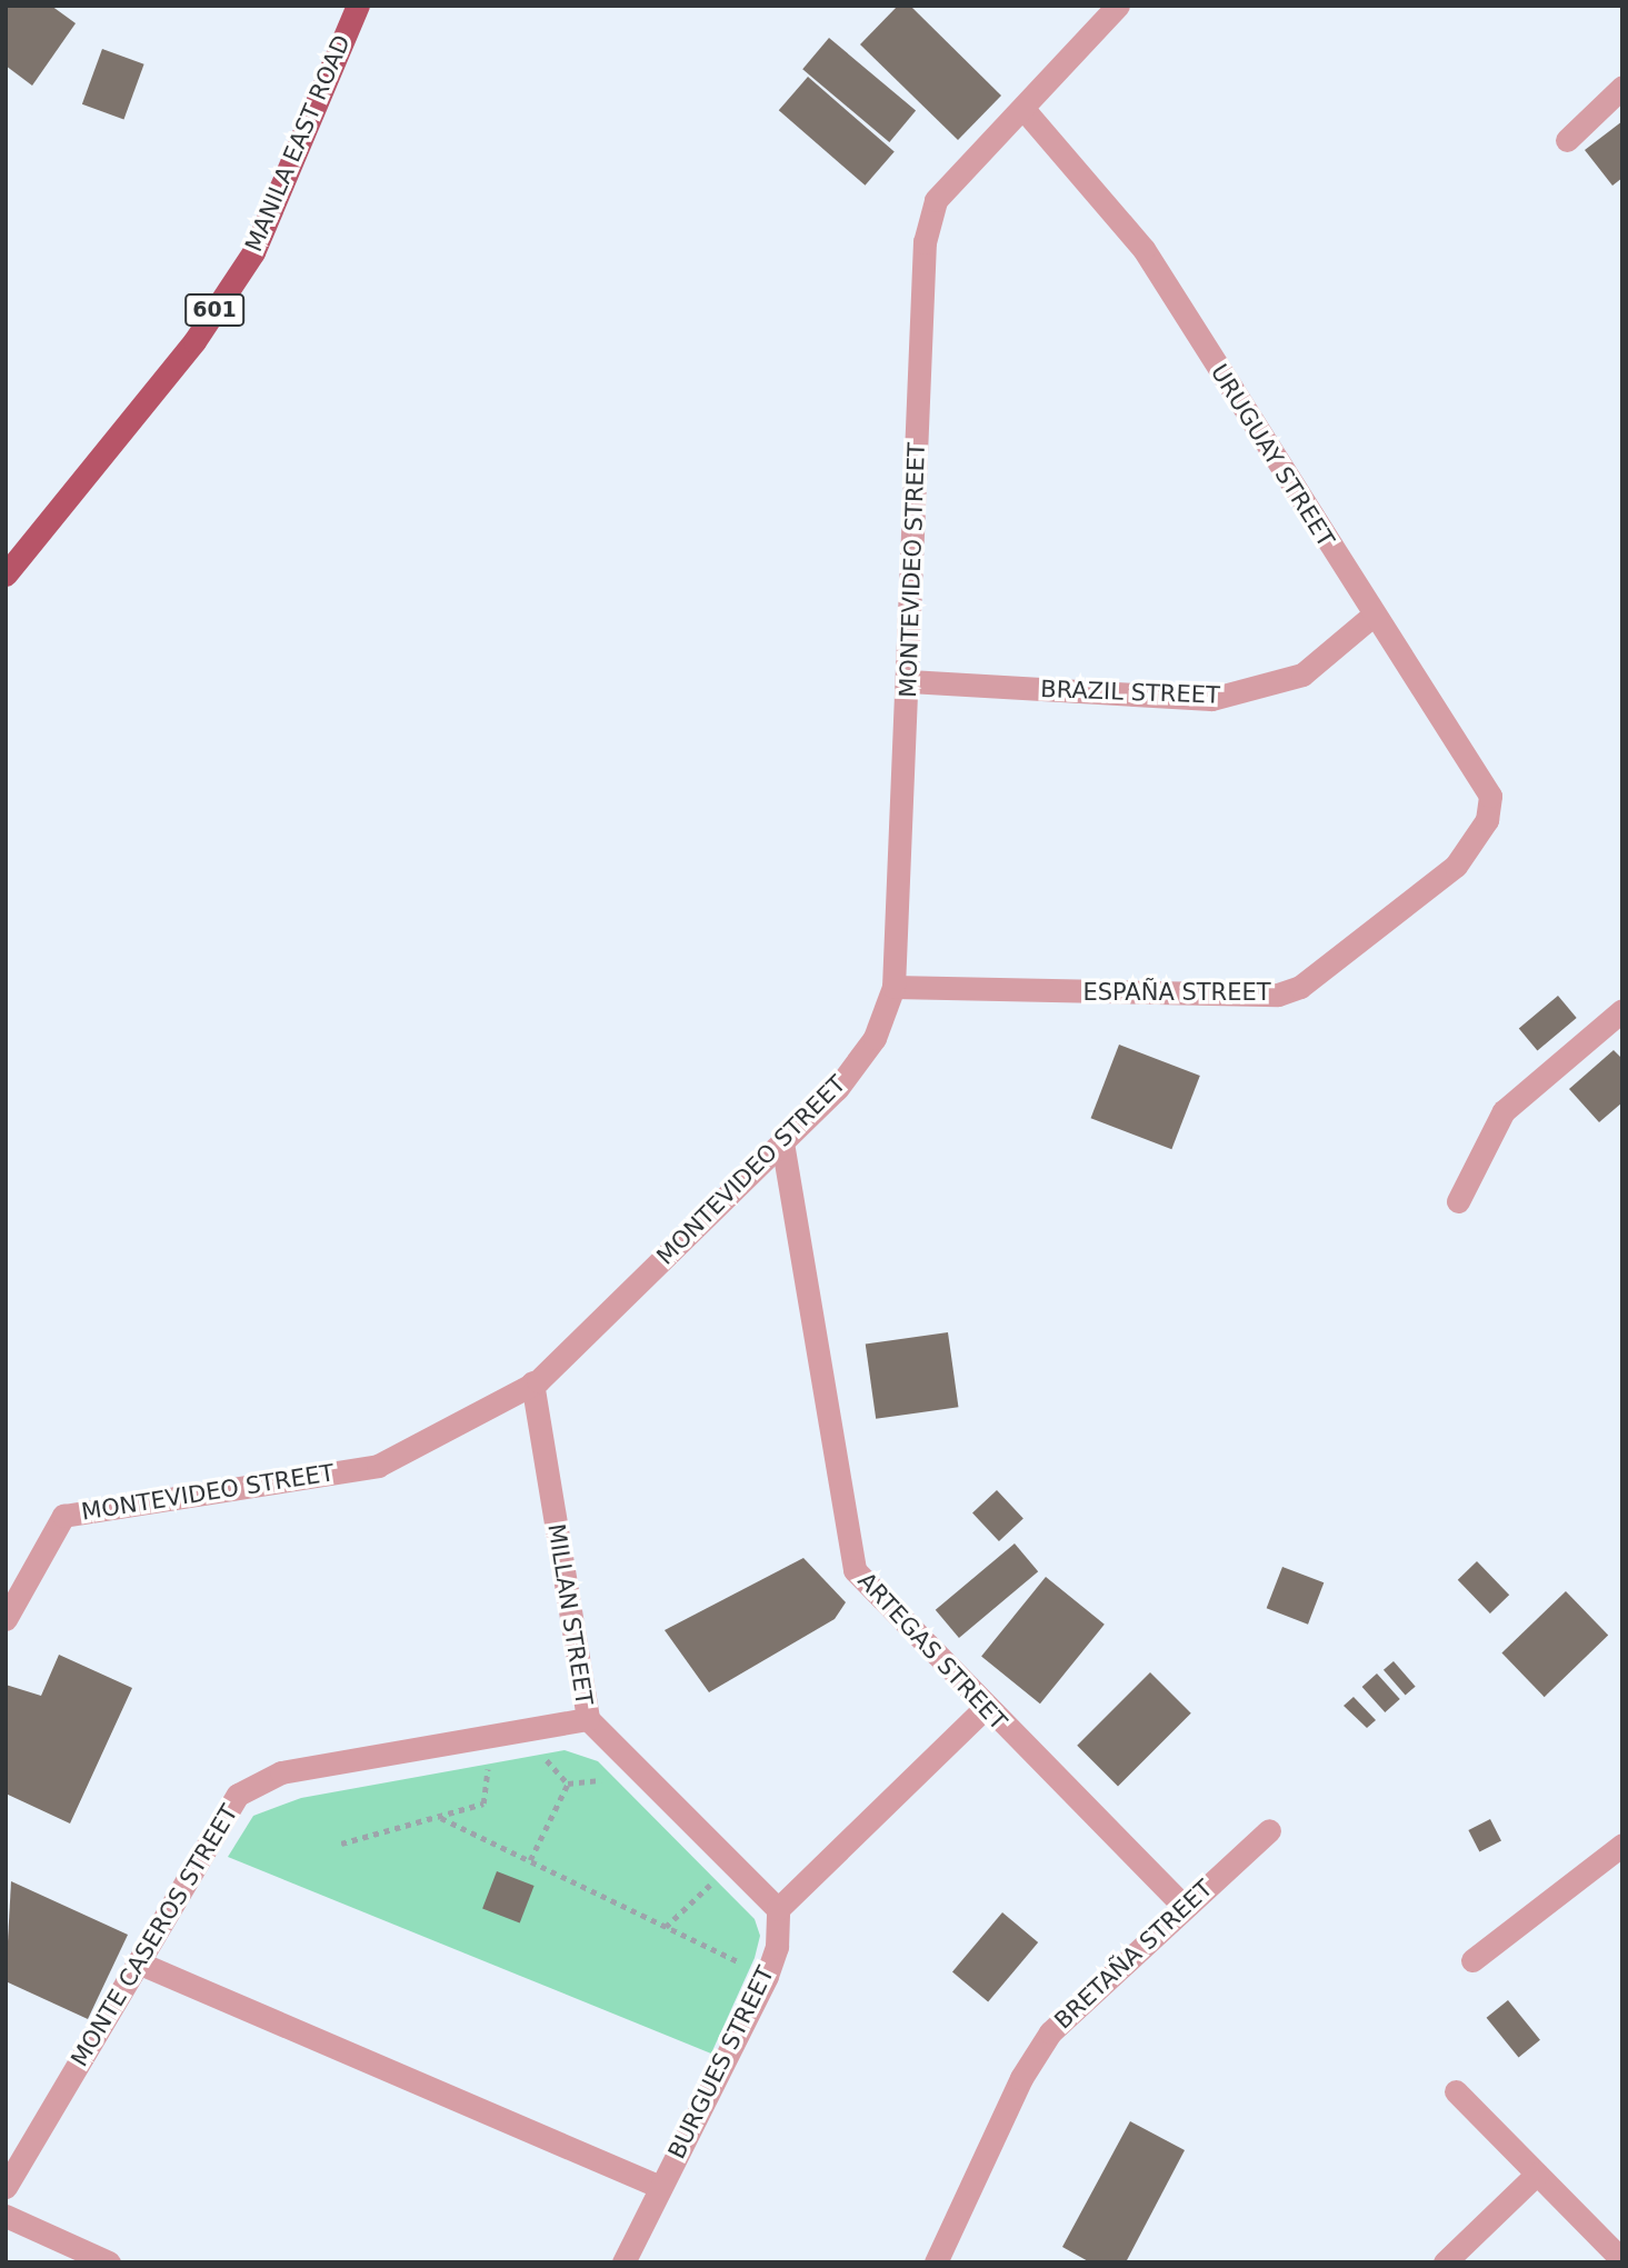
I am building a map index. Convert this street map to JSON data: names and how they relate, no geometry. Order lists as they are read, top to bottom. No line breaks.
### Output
{"streets":{"main road":["MANILA EAST ROAD","601"],"street":["URUGUAY STREET","MONTEVIDEO STREET","BRAZIL STREET","ESPAÑA STREET","MILLAN STREET","ARTEGAS STREET","MONTE CASEROS STREET","BRETAÑA STREET","BURGUES STREET"]},"crossings":[["URUGUAY STREET","MONTEVIDEO STREET"],["URUGUAY STREET","BRAZIL STREET"],["URUGUAY STREET","ESPAÑA STREET"],["MONTEVIDEO STREET","BRAZIL STREET"],["MONTEVIDEO STREET","ESPAÑA STREET"],["MONTEVIDEO STREET","MILLAN STREET"],["MONTEVIDEO STREET","ARTEGAS STREET"],["MILLAN STREET","MONTE CASEROS STREET"],["MILLAN STREET","BURGUES STREET"],["ARTEGAS STREET","BRETAÑA STREET"]]}
